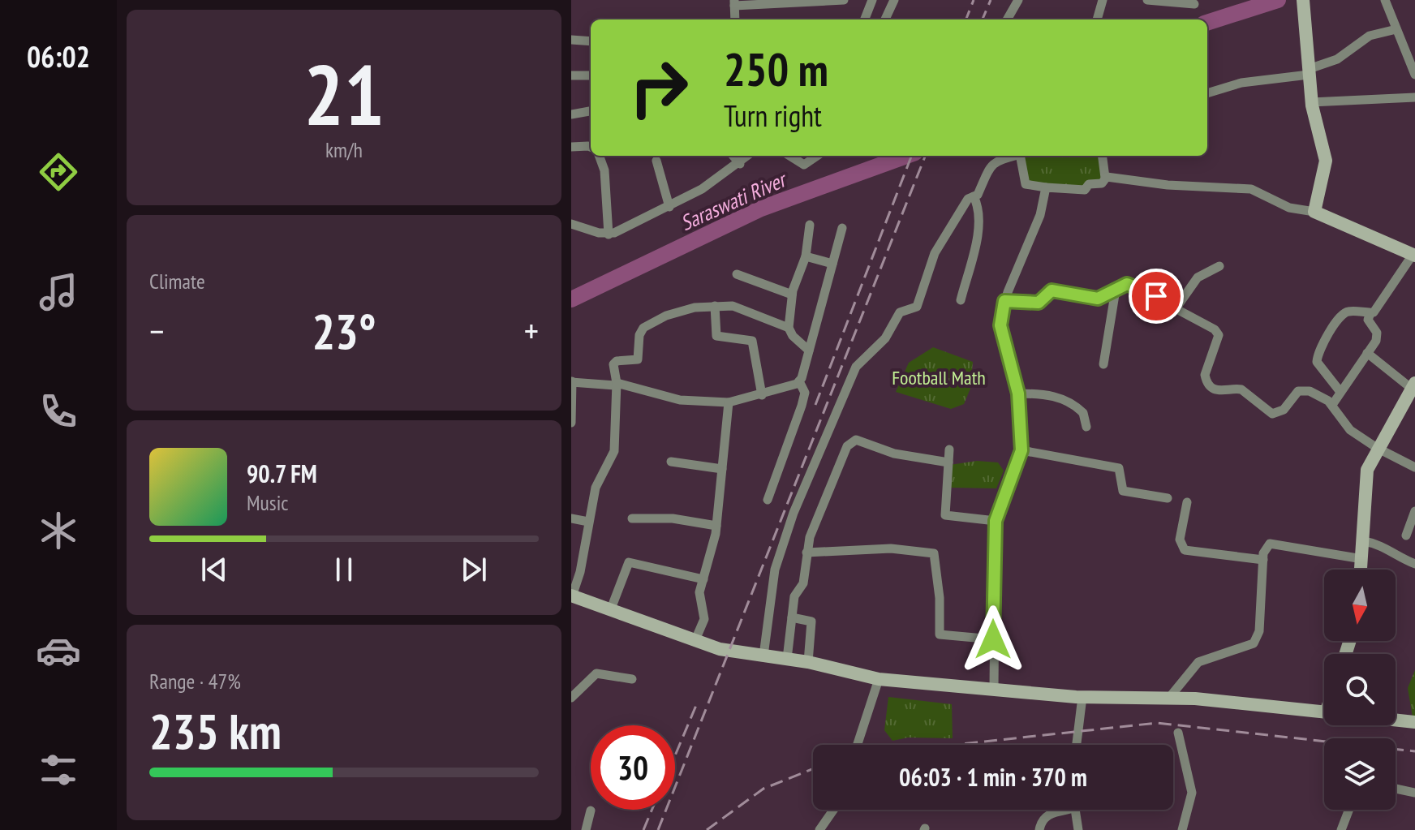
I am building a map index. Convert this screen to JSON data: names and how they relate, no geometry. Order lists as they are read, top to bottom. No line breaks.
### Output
{"water":["Saraswati River"],"parks":["Football Math"],"north":"bottom","page":{"tabs":"06:02","tile":[["21","km/h"],"Climate",["Range · 47%","235 km"]],"turn":["250 m","Turn right"],"heat":["−","23°","+"],"song":["90.7 FM","Music"],"limit":"30","trip":"06:03 · 1 min · 370 m"}}
